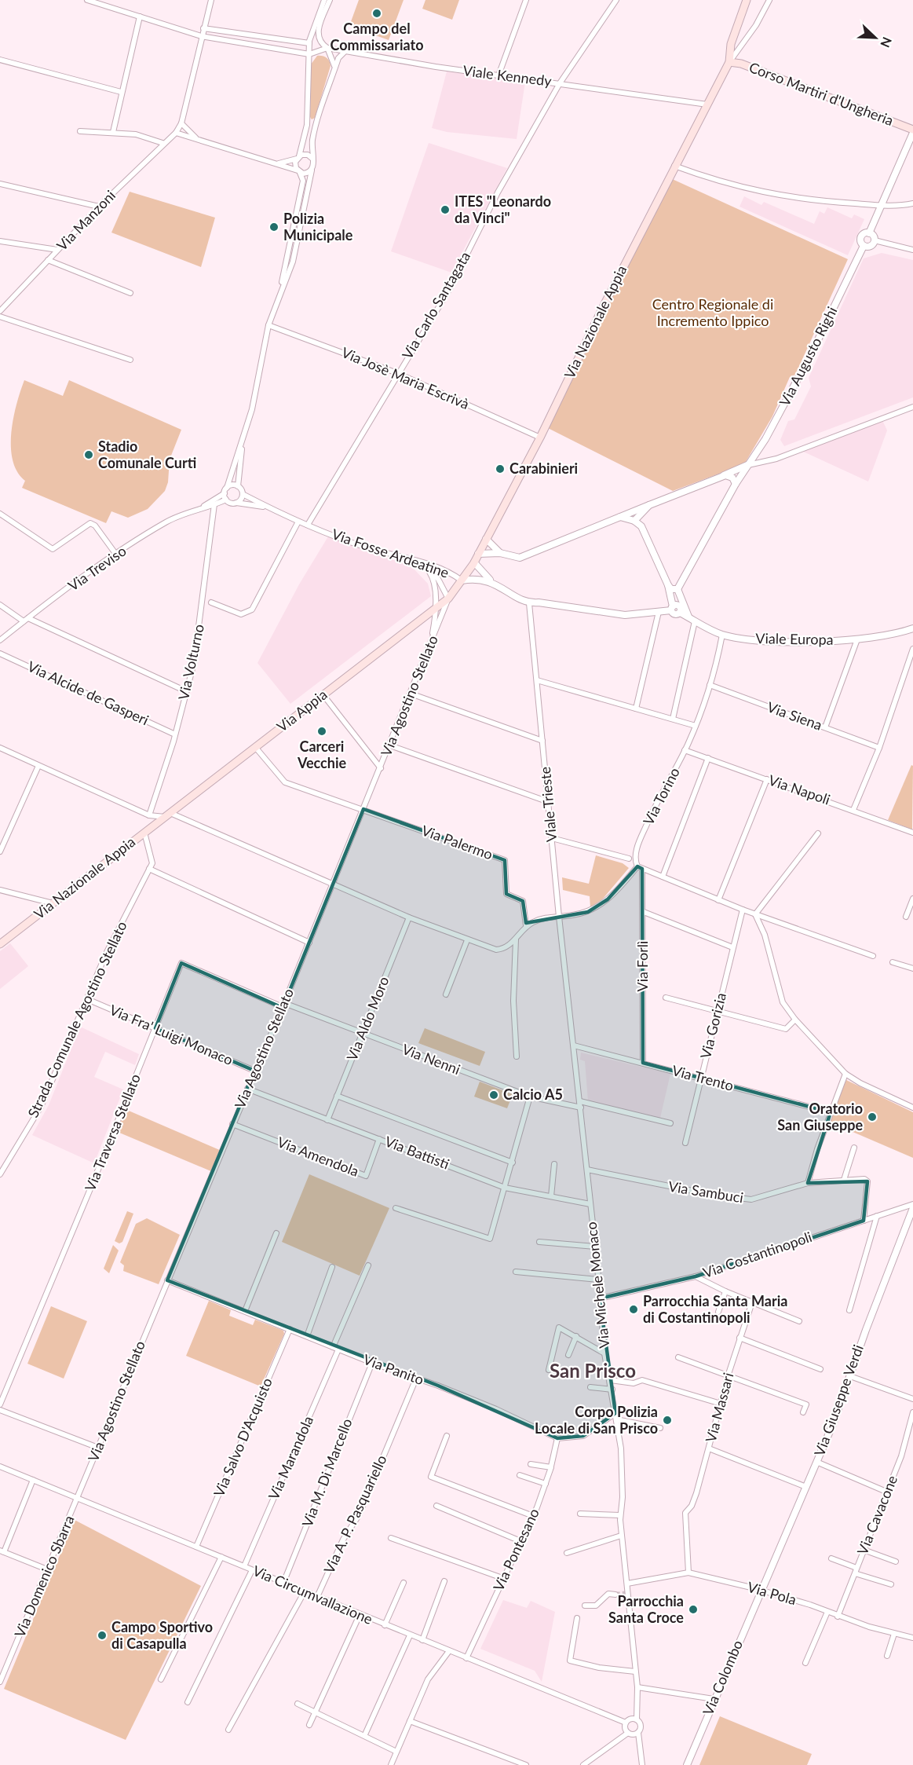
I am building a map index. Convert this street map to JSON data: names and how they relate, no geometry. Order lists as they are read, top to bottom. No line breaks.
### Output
{"streets":{"main road":["Corso Martiri d'Ungheria","Via Nazionale Appia","Via Appia"],"street":["Viale Kennedy","Via Manzoni","Via Carlo Santagata","Via Augusto Righi","Via Josè Maria Escrivà","Via Fosse Ardeatine","Via Treviso","Viale Europa","Via Volturno","Via Alcide de Gasperi","Via Agostino Stellato","Via Siena","Via Napoli","Via Torino","Viale Trieste","Via Palermo","Via Forlì","Via Aldo Moro","Strada Comunale Agostino Stellato","Via Gorizia","Via Fra' Luigi Monaco","Via Nenni","Via Trento","Via Traversa Stellato","Via Battisti","Via Amendola","Via Sambuci","Via Costantinopoli","Via Michele Monaco","Via Panito","Via Giuseppe Verdi","Via Massari","Via Salvo D'Acquisto","Via Marandola","Via M. Di Marcello","Via A. P. Pasquariello","Via Cavacone","Via Pontesano","Via Domenico Sbarra","Via Pola","Via Circumvallazione","Via Colombo"]},"crossings":[["Viale Kennedy","Via Carlo Santagata"],["Viale Kennedy","Via Nazionale Appia"],["Corso Martiri d'Ungheria","Via Nazionale Appia"],["Via Carlo Santagata","Via Josè Maria Escrivà"],["Via Carlo Santagata","Via Fosse Ardeatine"],["Via Nazionale Appia","Via Josè Maria Escrivà"],["Via Nazionale Appia","Via Fosse Ardeatine"],["Via Nazionale Appia","Via Appia"],["Via Nazionale Appia","Strada Comunale Agostino Stellato"],["Via Fosse Ardeatine","Via Treviso"],["Via Fosse Ardeatine","Via Appia"],["Via Treviso","Via Volturno"],["Viale Europa","Via Torino"],["Via Volturno","Via Alcide de Gasperi"],["Via Agostino Stellato","Via Appia"],["Via Agostino Stellato","Via Palermo"],["Via Agostino Stellato","Via Fra' Luigi Monaco"],["Via Agostino Stellato","Via Nenni"],["Via Agostino Stellato","Via Traversa Stellato"],["Via Agostino Stellato","Via Battisti"],["Via Agostino Stellato","Via Amendola"],["Via Agostino Stellato","Via Panito"],["Via Agostino Stellato","Via Domenico Sbarra"],["Via Agostino Stellato","Via Circumvallazione"],["Via Siena","Via Torino"],["Via Napoli","Via Torino"],["Via Torino","Via Forlì"],["Viale Trieste","Via Trento"],["Viale Trieste","Via Michele Monaco"],["Via Forlì","Via Trento"],["Via Aldo Moro","Via Nenni"],["Via Aldo Moro","Via Battisti"],["Strada Comunale Agostino Stellato","Via Fra' Luigi Monaco"],["Via Gorizia","Via Trento"],["Via Fra' Luigi Monaco","Via Traversa Stellato"],["Via Nenni","Via Traversa Stellato"],["Via Nenni","Via Michele Monaco"],["Via Trento","Via Michele Monaco"],["Via Battisti","Via Amendola"],["Via Battisti","Via Michele Monaco"],["Via Sambuci","Via Costantinopoli"],["Via Sambuci","Via Michele Monaco"],["Via Costantinopoli","Via Michele Monaco"],["Via Michele Monaco","Via Pola"],["Via Michele Monaco","Via Circumvallazione"],["Via Panito","Via Salvo D'Acquisto"],["Via Panito","Via Marandola"],["Via Panito","Via M. Di Marcello"],["Via Panito","Via A. P. Pasquariello"],["Via Panito","Via Pontesano"],["Via Giuseppe Verdi","Via Pola"],["Via Giuseppe Verdi","Via Colombo"],["Via Massari","Via Pola"],["Via Salvo D'Acquisto","Via Circumvallazione"],["Via Marandola","Via Circumvallazione"],["Via M. Di Marcello","Via Circumvallazione"],["Via A. P. Pasquariello","Via Circumvallazione"],["Via Cavacone","Via Pola"],["Via Pontesano","Via Circumvallazione"],["Via Domenico Sbarra","Via Circumvallazione"],["Via Pola","Via Colombo"]],"districts":["San Prisco"],"parks":["Centro Regionale di Incremento Ippico"],"places":["Campo del Commissariato","ITES \"Leonardo da Vinci\"","Polizia Municipale","Stadio Comunale Curti","Carabinieri","Carceri Vecchie","Calcio A5","Oratorio San Giuseppe","Parrocchia Santa Maria di Costantinopoli","Corpo Polizia Locale di San Prisco","Parrocchia Santa Croce","Campo Sportivo di Casapulla"],"north":"bottom right"}
